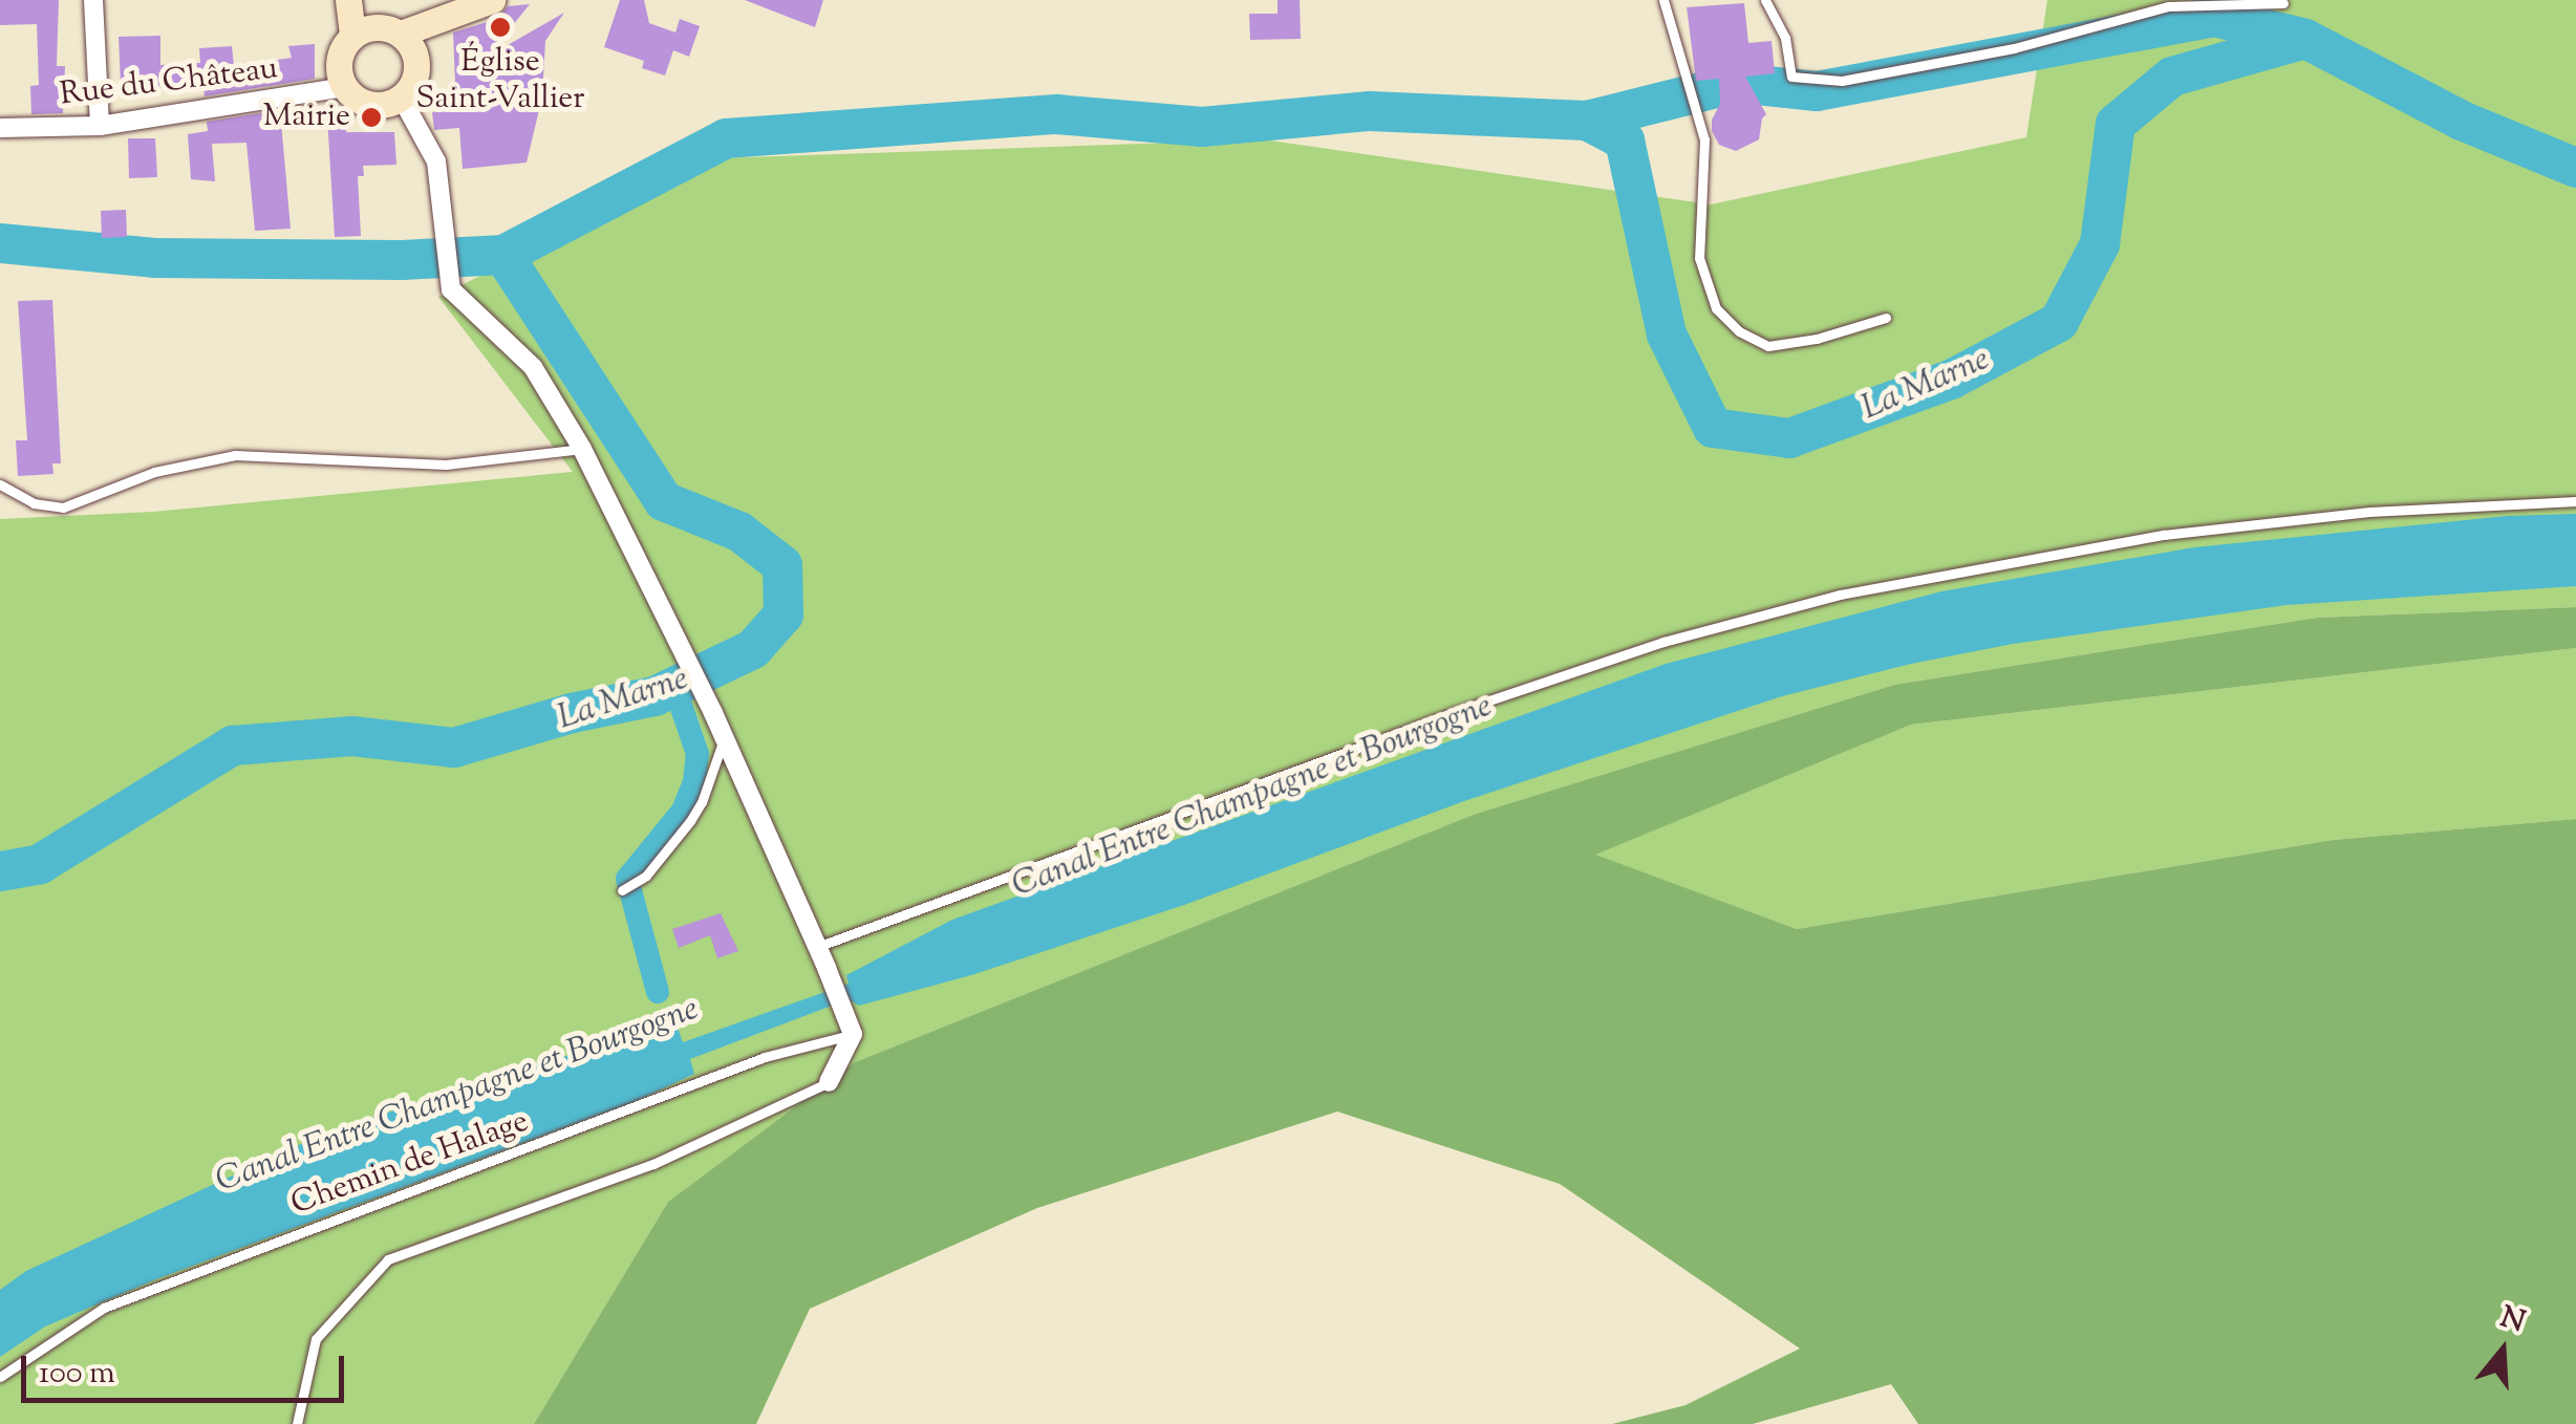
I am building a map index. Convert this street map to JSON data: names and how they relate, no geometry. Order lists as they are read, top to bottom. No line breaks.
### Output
{"streets":{"street":["Rue du Château"],"lane":["Chemin de Halage"]},"water":["La Marne","Canal Entre Champagne et Bourgogne"],"places":["Église Saint-Vallier","Mairie"],"scale_bar":"100 m","north":"top"}
